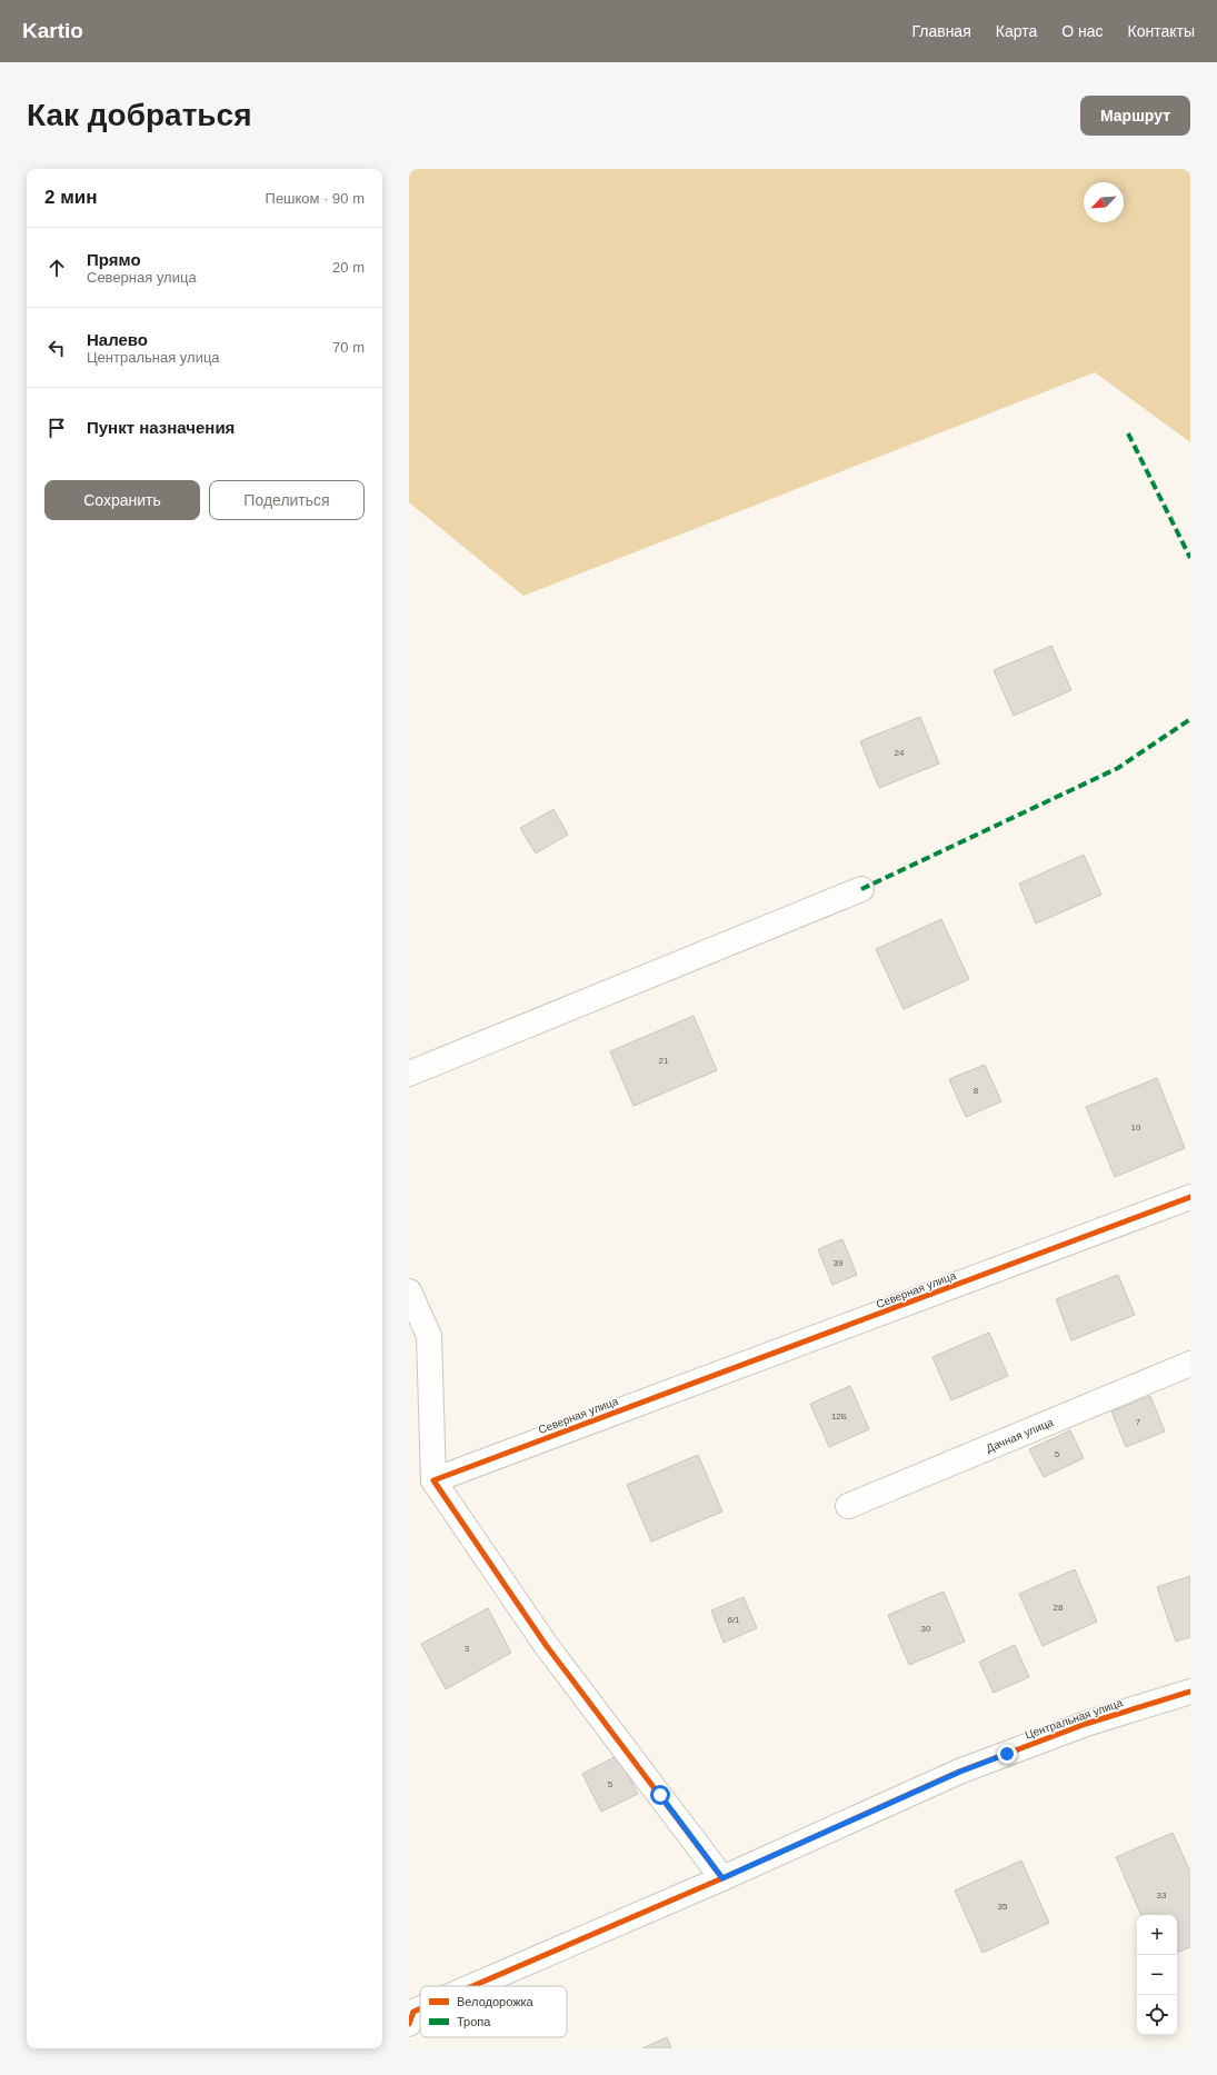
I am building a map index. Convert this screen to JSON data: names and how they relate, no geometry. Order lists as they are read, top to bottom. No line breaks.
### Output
{"streets":{"street":["Северная улица","Дачная улица","Центральная улица"]},"house_numbers":["24","21","8","10","39","12Б","7","5","28","6/1","30","3","5","33","35"],"legend":["Велодорожка","Тропа"],"north":"bottom left","page":{"header":"Kartio","nav":["Главная","Карта","О нас","Контакты"],"buttons":["Маршрут",["Сохранить","Поделиться"]],"title":"Как добраться","heading":["2 мин","Пешком · 90 m"],"list":[["Прямо","Северная улица","20 m"],["Налево","Центральная улица","70 m"],"Пункт назначения"],"map_buttons":["+","−"]}}
